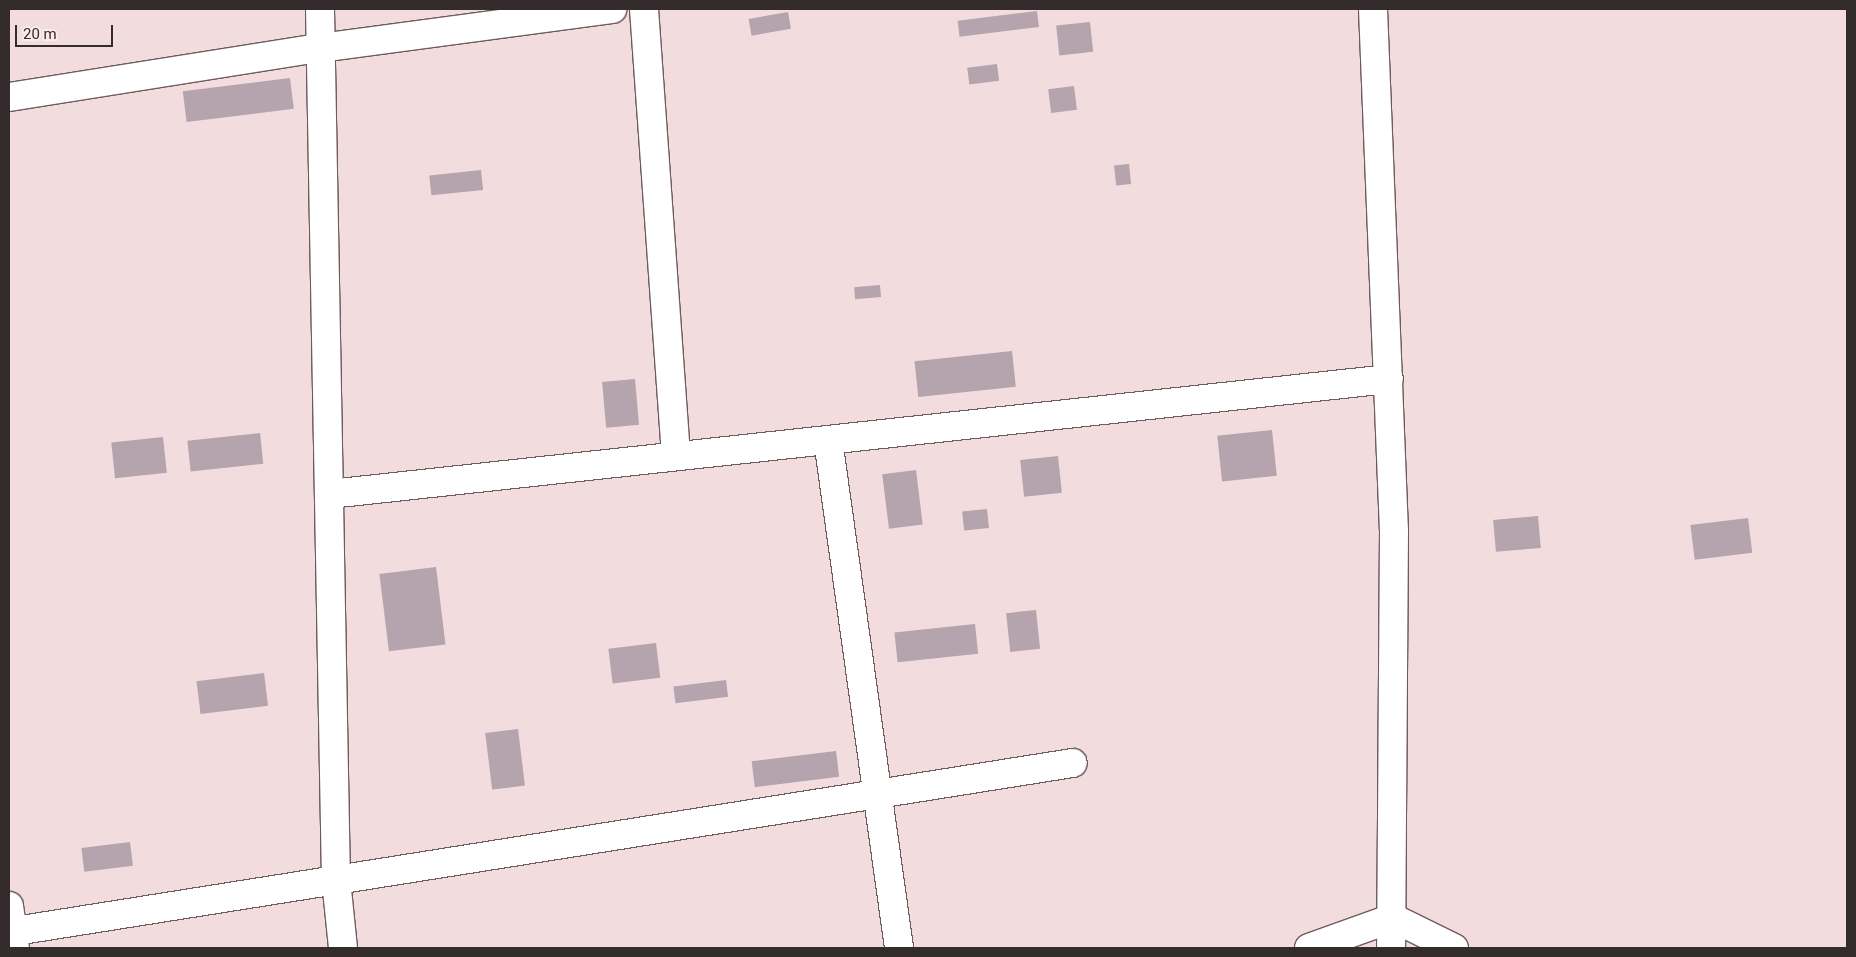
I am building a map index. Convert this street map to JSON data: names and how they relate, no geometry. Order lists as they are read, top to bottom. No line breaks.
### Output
{"scale_bar":"20 m"}
